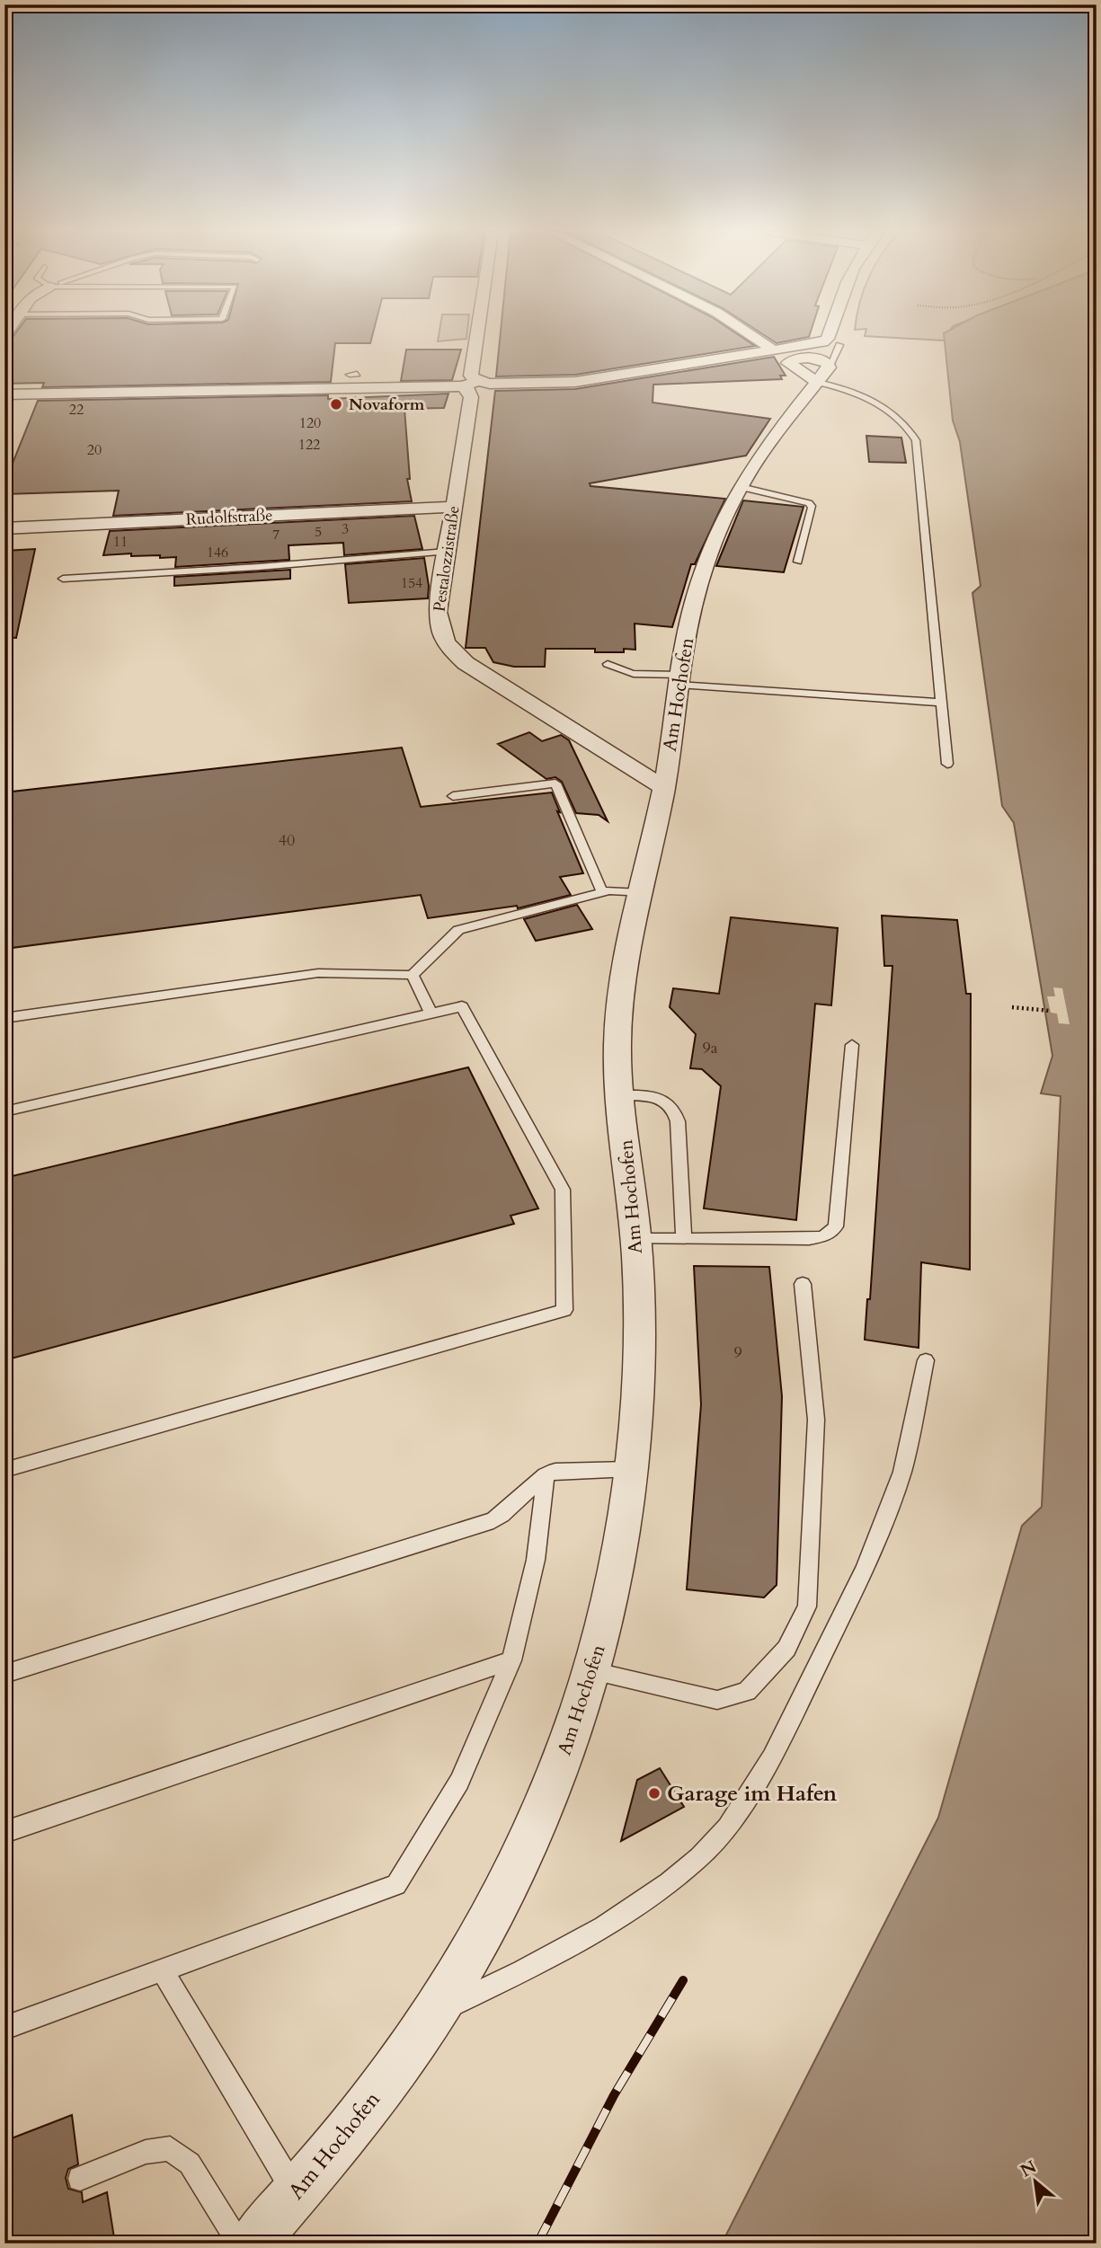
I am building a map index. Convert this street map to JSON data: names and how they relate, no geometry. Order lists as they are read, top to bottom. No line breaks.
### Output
{"streets":{"street":["Rudolfstraße","Pestalozzistraße","Am Hochofen"]},"crossings":[["Rudolfstraße","Pestalozzistraße"],["Pestalozzistraße","Am Hochofen"]],"places":["Novaform","Garage im Hafen"],"house_numbers":["22","120","122","20","3","5","7","11","146","154","40","9a","9"],"north":"top left"}
